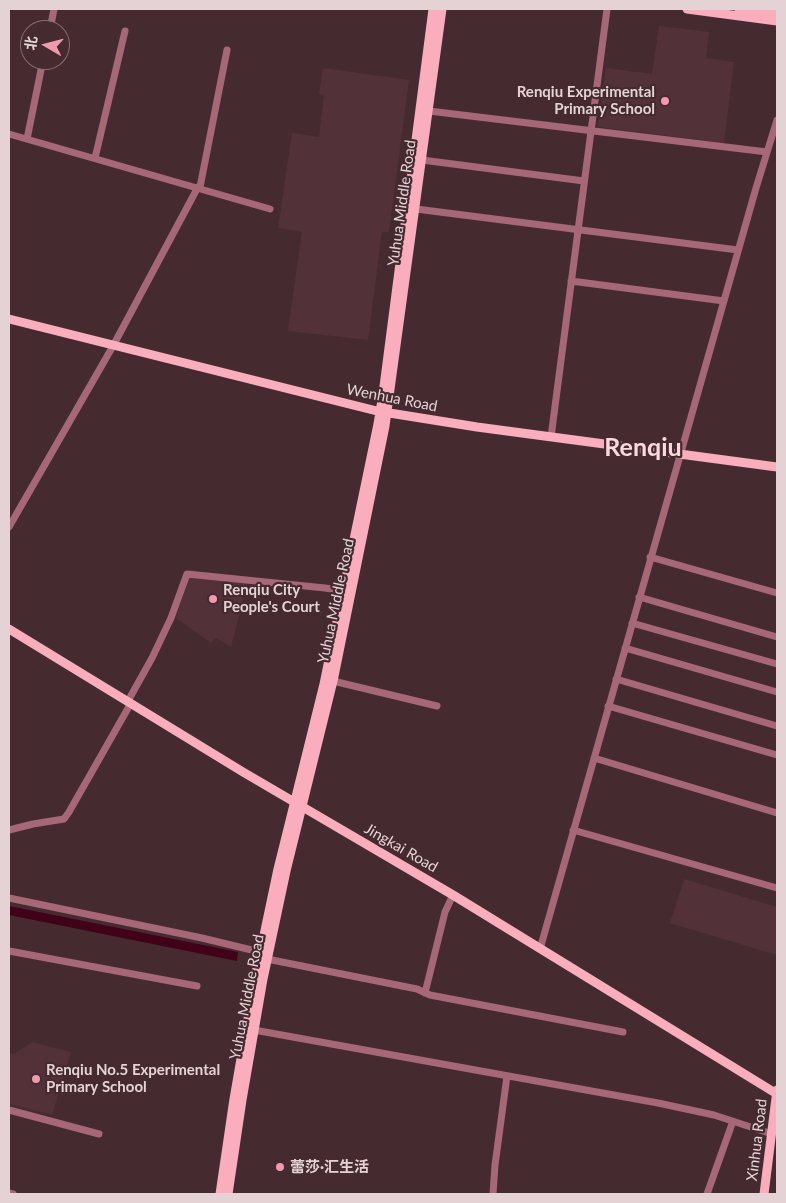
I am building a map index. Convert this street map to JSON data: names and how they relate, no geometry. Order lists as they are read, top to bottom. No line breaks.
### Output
{"streets":{"main road":["Yuhua Middle Road","Wenhua Road","Jingkai Road","Xinhua Road"]},"crossings":[["Yuhua Middle Road","Wenhua Road"],["Yuhua Middle Road","Jingkai Road"],["Jingkai Road","Xinhua Road"]],"districts":["Renqiu"],"places":["Renqiu Experimental Primary School","Renqiu City People's Court","Renqiu No.5 Experimental Primary School","蕾莎·汇生活"],"north":"left"}
